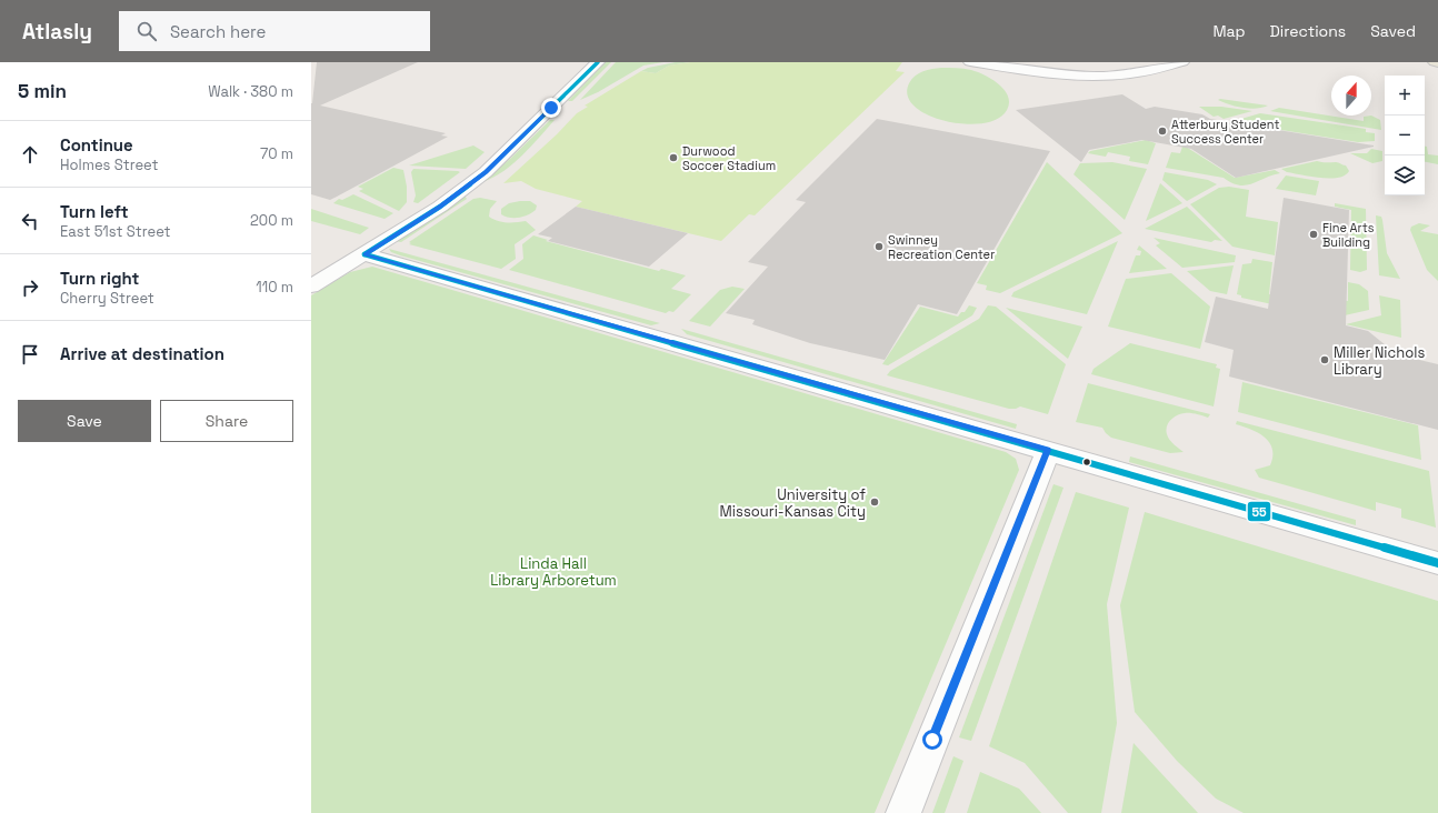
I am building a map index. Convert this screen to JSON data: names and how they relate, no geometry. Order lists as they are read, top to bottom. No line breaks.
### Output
{"parks":["Linda Hall Library Arboretum"],"places":["Atterbury Student Success Center","Durwood Soccer Stadium","Fine Arts Building","Swinney Recreation Center","Miller Nichols Library","University of Missouri-Kansas City"],"lines":["transit line 55"],"north":"top","page":{"header":"Atlasly","search":"Search here","nav":["Map","Directions","Saved"],"heading":["5 min","Walk · 380 m"],"map_buttons":["+","−"],"list":[["Continue","Holmes Street","70 m"],["Turn left","East 51st Street","200 m"],["Turn right","Cherry Street","110 m"],"Arrive at destination"],"buttons":["Save","Share"]}}
